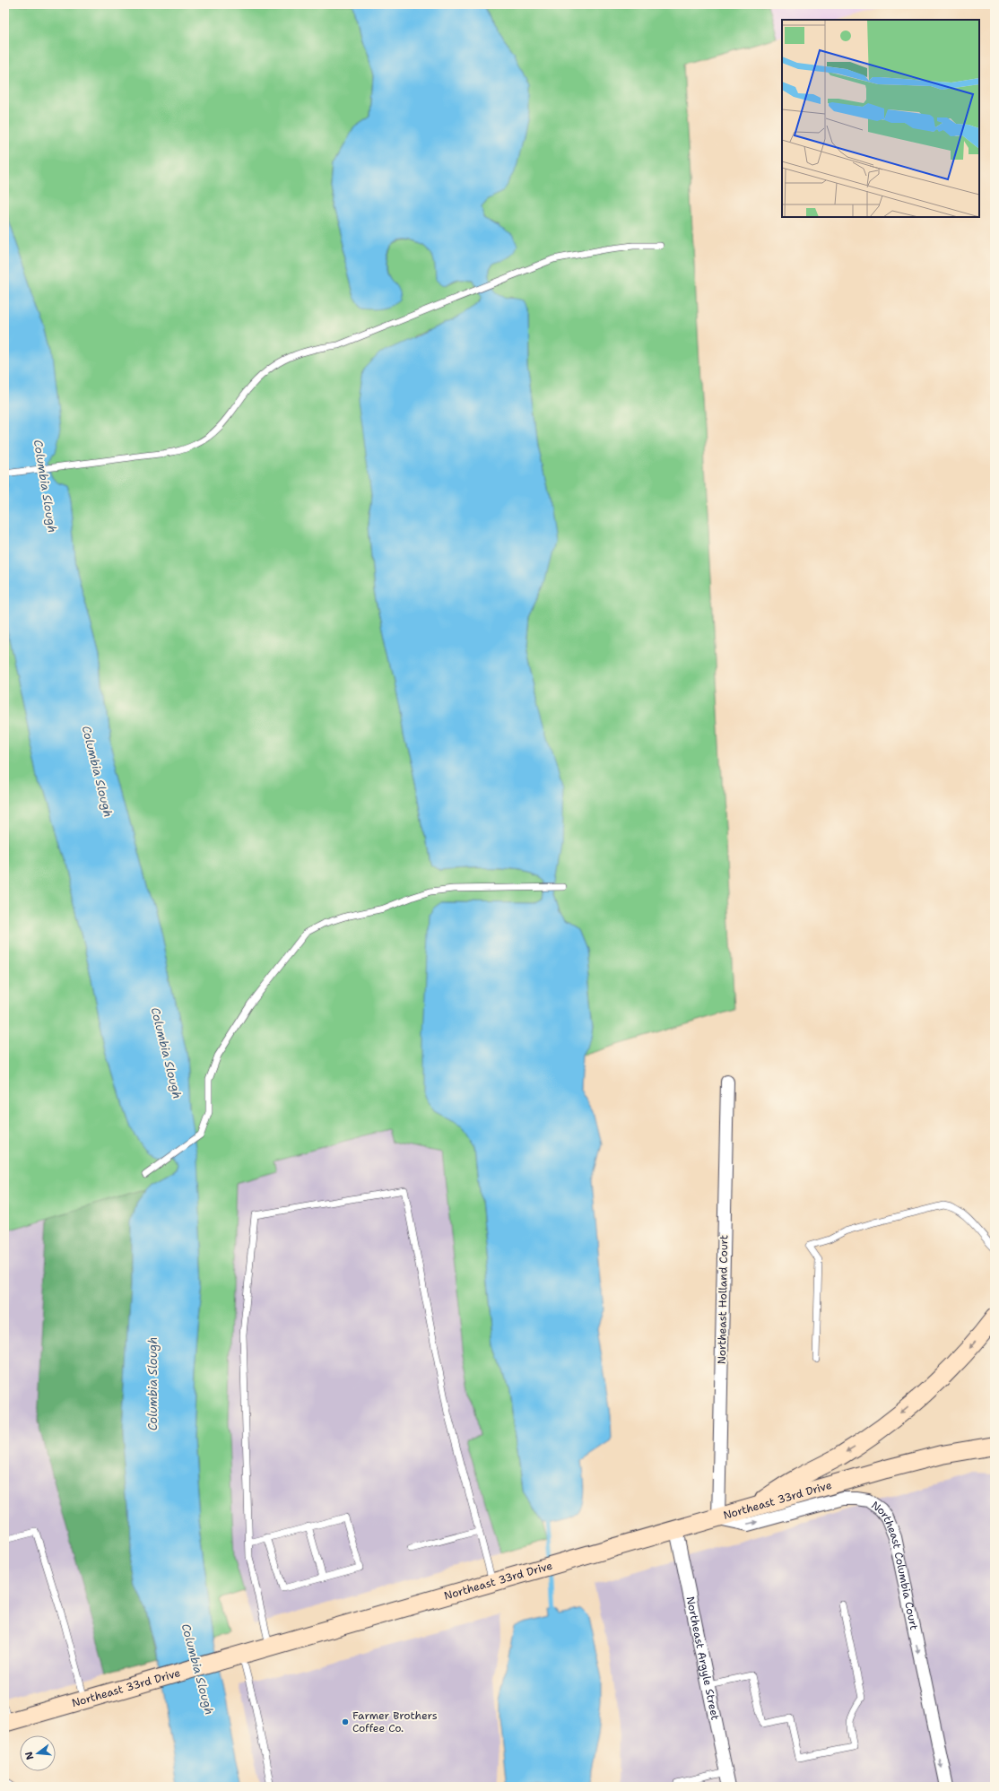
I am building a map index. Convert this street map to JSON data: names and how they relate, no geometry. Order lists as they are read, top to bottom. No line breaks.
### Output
{"streets":{"main road":["Northeast 33rd Drive"],"street":["Northeast Holland Court","Northeast Columbia Court","Northeast Argyle Street"]},"crossings":[["Northeast Holland Court","Northeast 33rd Drive"],["Northeast Holland Court","Northeast Columbia Court"],["Northeast 33rd Drive","Northeast Columbia Court"],["Northeast 33rd Drive","Northeast Argyle Street"]],"water":["Columbia Slough"],"places":["Farmer Brothers Coffee Co."],"north":"left"}
